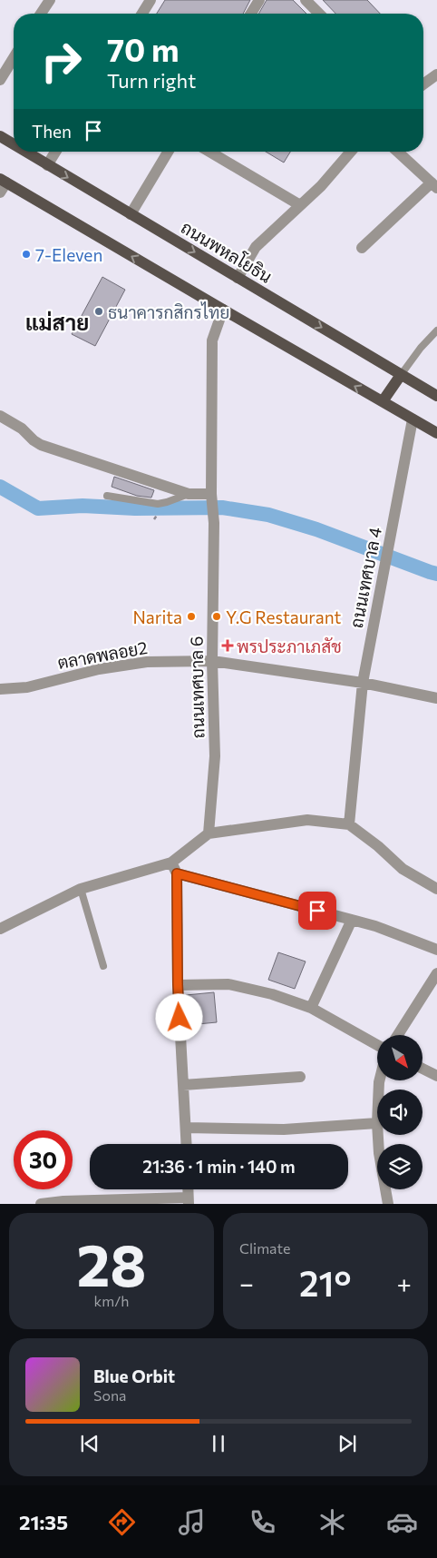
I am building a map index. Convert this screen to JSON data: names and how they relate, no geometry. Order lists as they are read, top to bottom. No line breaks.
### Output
{"streets":{"main road":["ถนนพหลโยธิน"],"street":["ถนนเทศบาล 4","ตลาดพลอย2","ถนนเทศบาล 6"]},"crossings":[["ถนนเทศบาล 4","ตลาดพลอย2"],["ตลาดพลอย2","ถนนเทศบาล 6"]],"districts":["แม่สาย"],"places":{"other":["7-Eleven","ธนาคารกสิกรไทย","Narita","Y.G Restaurant"],"health":["พรประภาเภสัช"]},"north":"bottom right","page":{"turn":["70 m","Turn right"],"then":"Then","limit":"30","trip":"21:36 · 1 min · 140 m","tile":[["28","km/h"],"Climate"],"heat":["−","21°","+"],"song":["Blue Orbit","Sona"],"tabs":"21:35"}}
